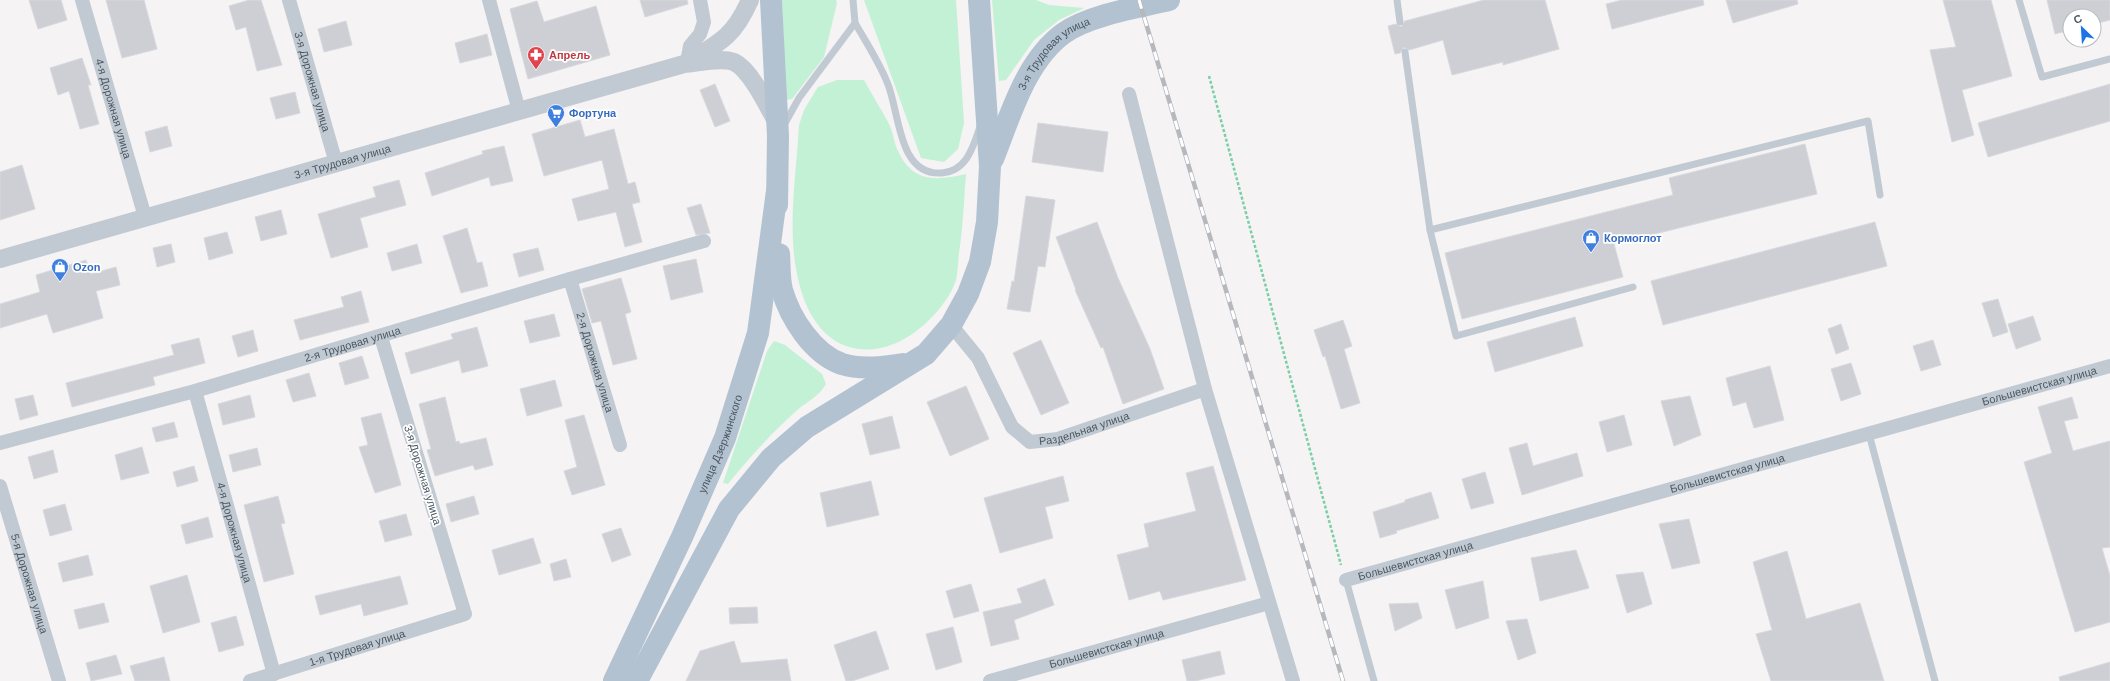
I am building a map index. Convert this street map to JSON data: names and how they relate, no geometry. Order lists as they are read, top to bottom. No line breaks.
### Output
{"streets":{"main road":["3-я Трудовая улица","улица Дзержинского"],"street":["3-я Дорожная улица","4-я Дорожная улица","2-я Трудовая улица","2-я Дорожная улица","Большевистская улица","Раздельная улица","5-я Дорожная улица","1-я Трудовая улица"]},"crossings":[["3-я Трудовая улица","3-я Дорожная улица"],["3-я Трудовая улица","4-я Дорожная улица"],["3-я Дорожная улица","2-я Трудовая улица"],["3-я Дорожная улица","1-я Трудовая улица"],["4-я Дорожная улица","2-я Трудовая улица"],["4-я Дорожная улица","1-я Трудовая улица"],["2-я Трудовая улица","2-я Дорожная улица"]],"places":{"pharmacy":["Апрель"],"supermarket":["Фортуна"],"shop":["Кормоглот","Ozon"]},"north":"top left"}
